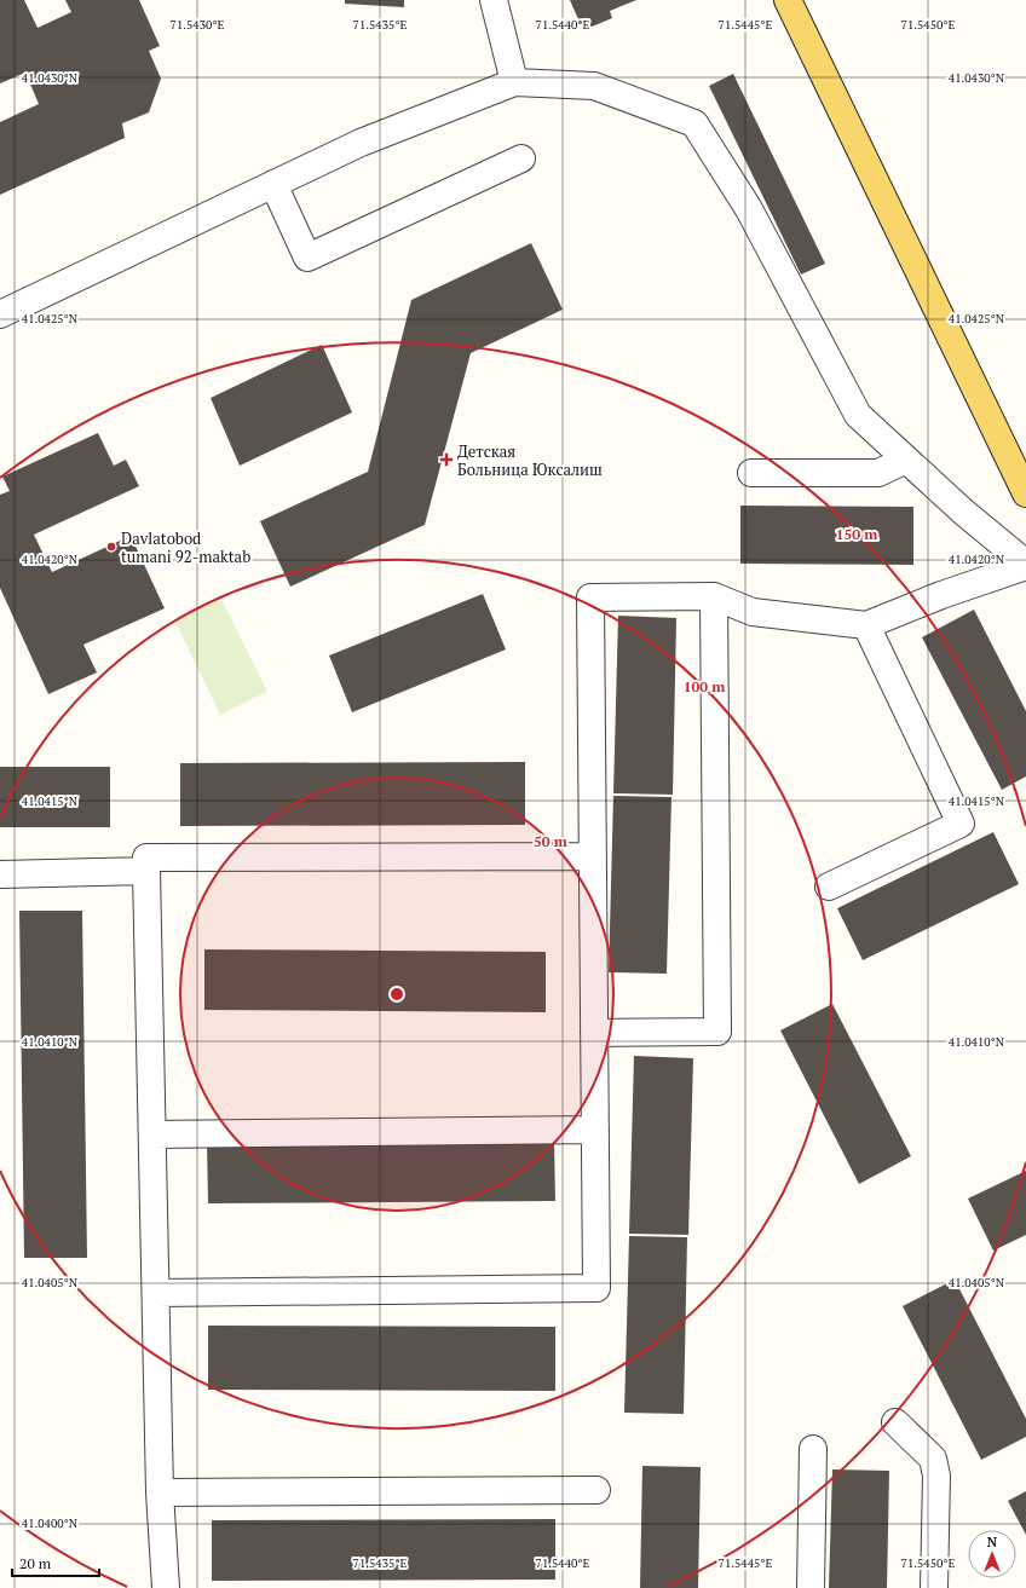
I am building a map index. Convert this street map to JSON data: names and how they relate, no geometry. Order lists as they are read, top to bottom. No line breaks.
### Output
{"places":{"health":["Детская Больница Юксалиш"],"other":["Davlatobod tumani 92-maktab"]},"scale_bar":"20 m","north":"top","coordinates":["71.5430°E","71.5435°E","71.5440°E","71.5445°E","71.5450°E","41.0430°N","41.0425°N","41.0420°N","41.0415°N","41.0410°N","41.0405°N","41.0400°N"],"rings":["150 m","100 m","50 m"]}
